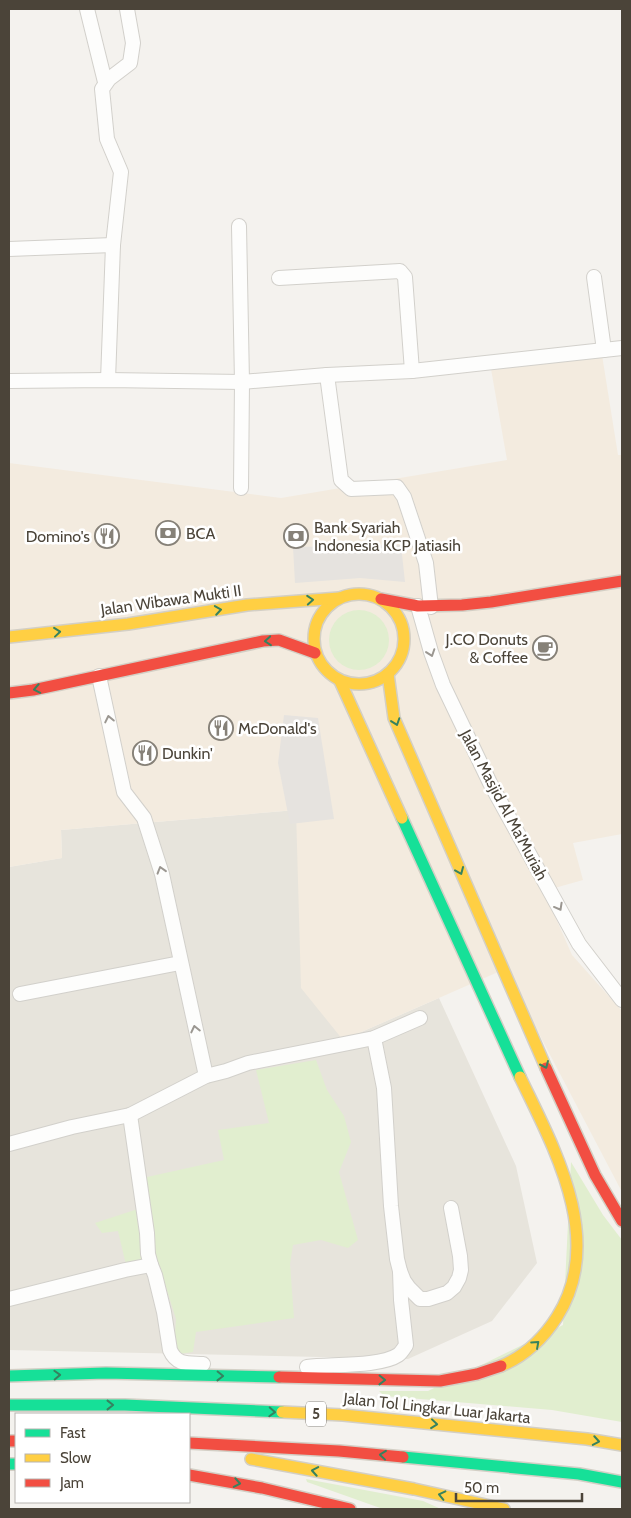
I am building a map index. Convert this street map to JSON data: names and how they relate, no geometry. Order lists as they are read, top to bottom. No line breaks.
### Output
{"streets":{"main road":["Jalan Wibawa Mukti II","Jalan Tol Lingkar Luar Jakarta","5"],"street":["Jalan Masjid Al Ma'Muriah"]},"one_way":["Jalan Masjid Al Ma'Muriah"],"places":{"bank":["BCA","Bank Syariah Indonesia KCP Jatiasih"],"restaurant":["Domino's","McDonald's","Dunkin'"],"cafe":["J.CO Donuts & Coffee"]},"legend":["Fast","Slow","Jam"],"scale_bar":"50 m"}
